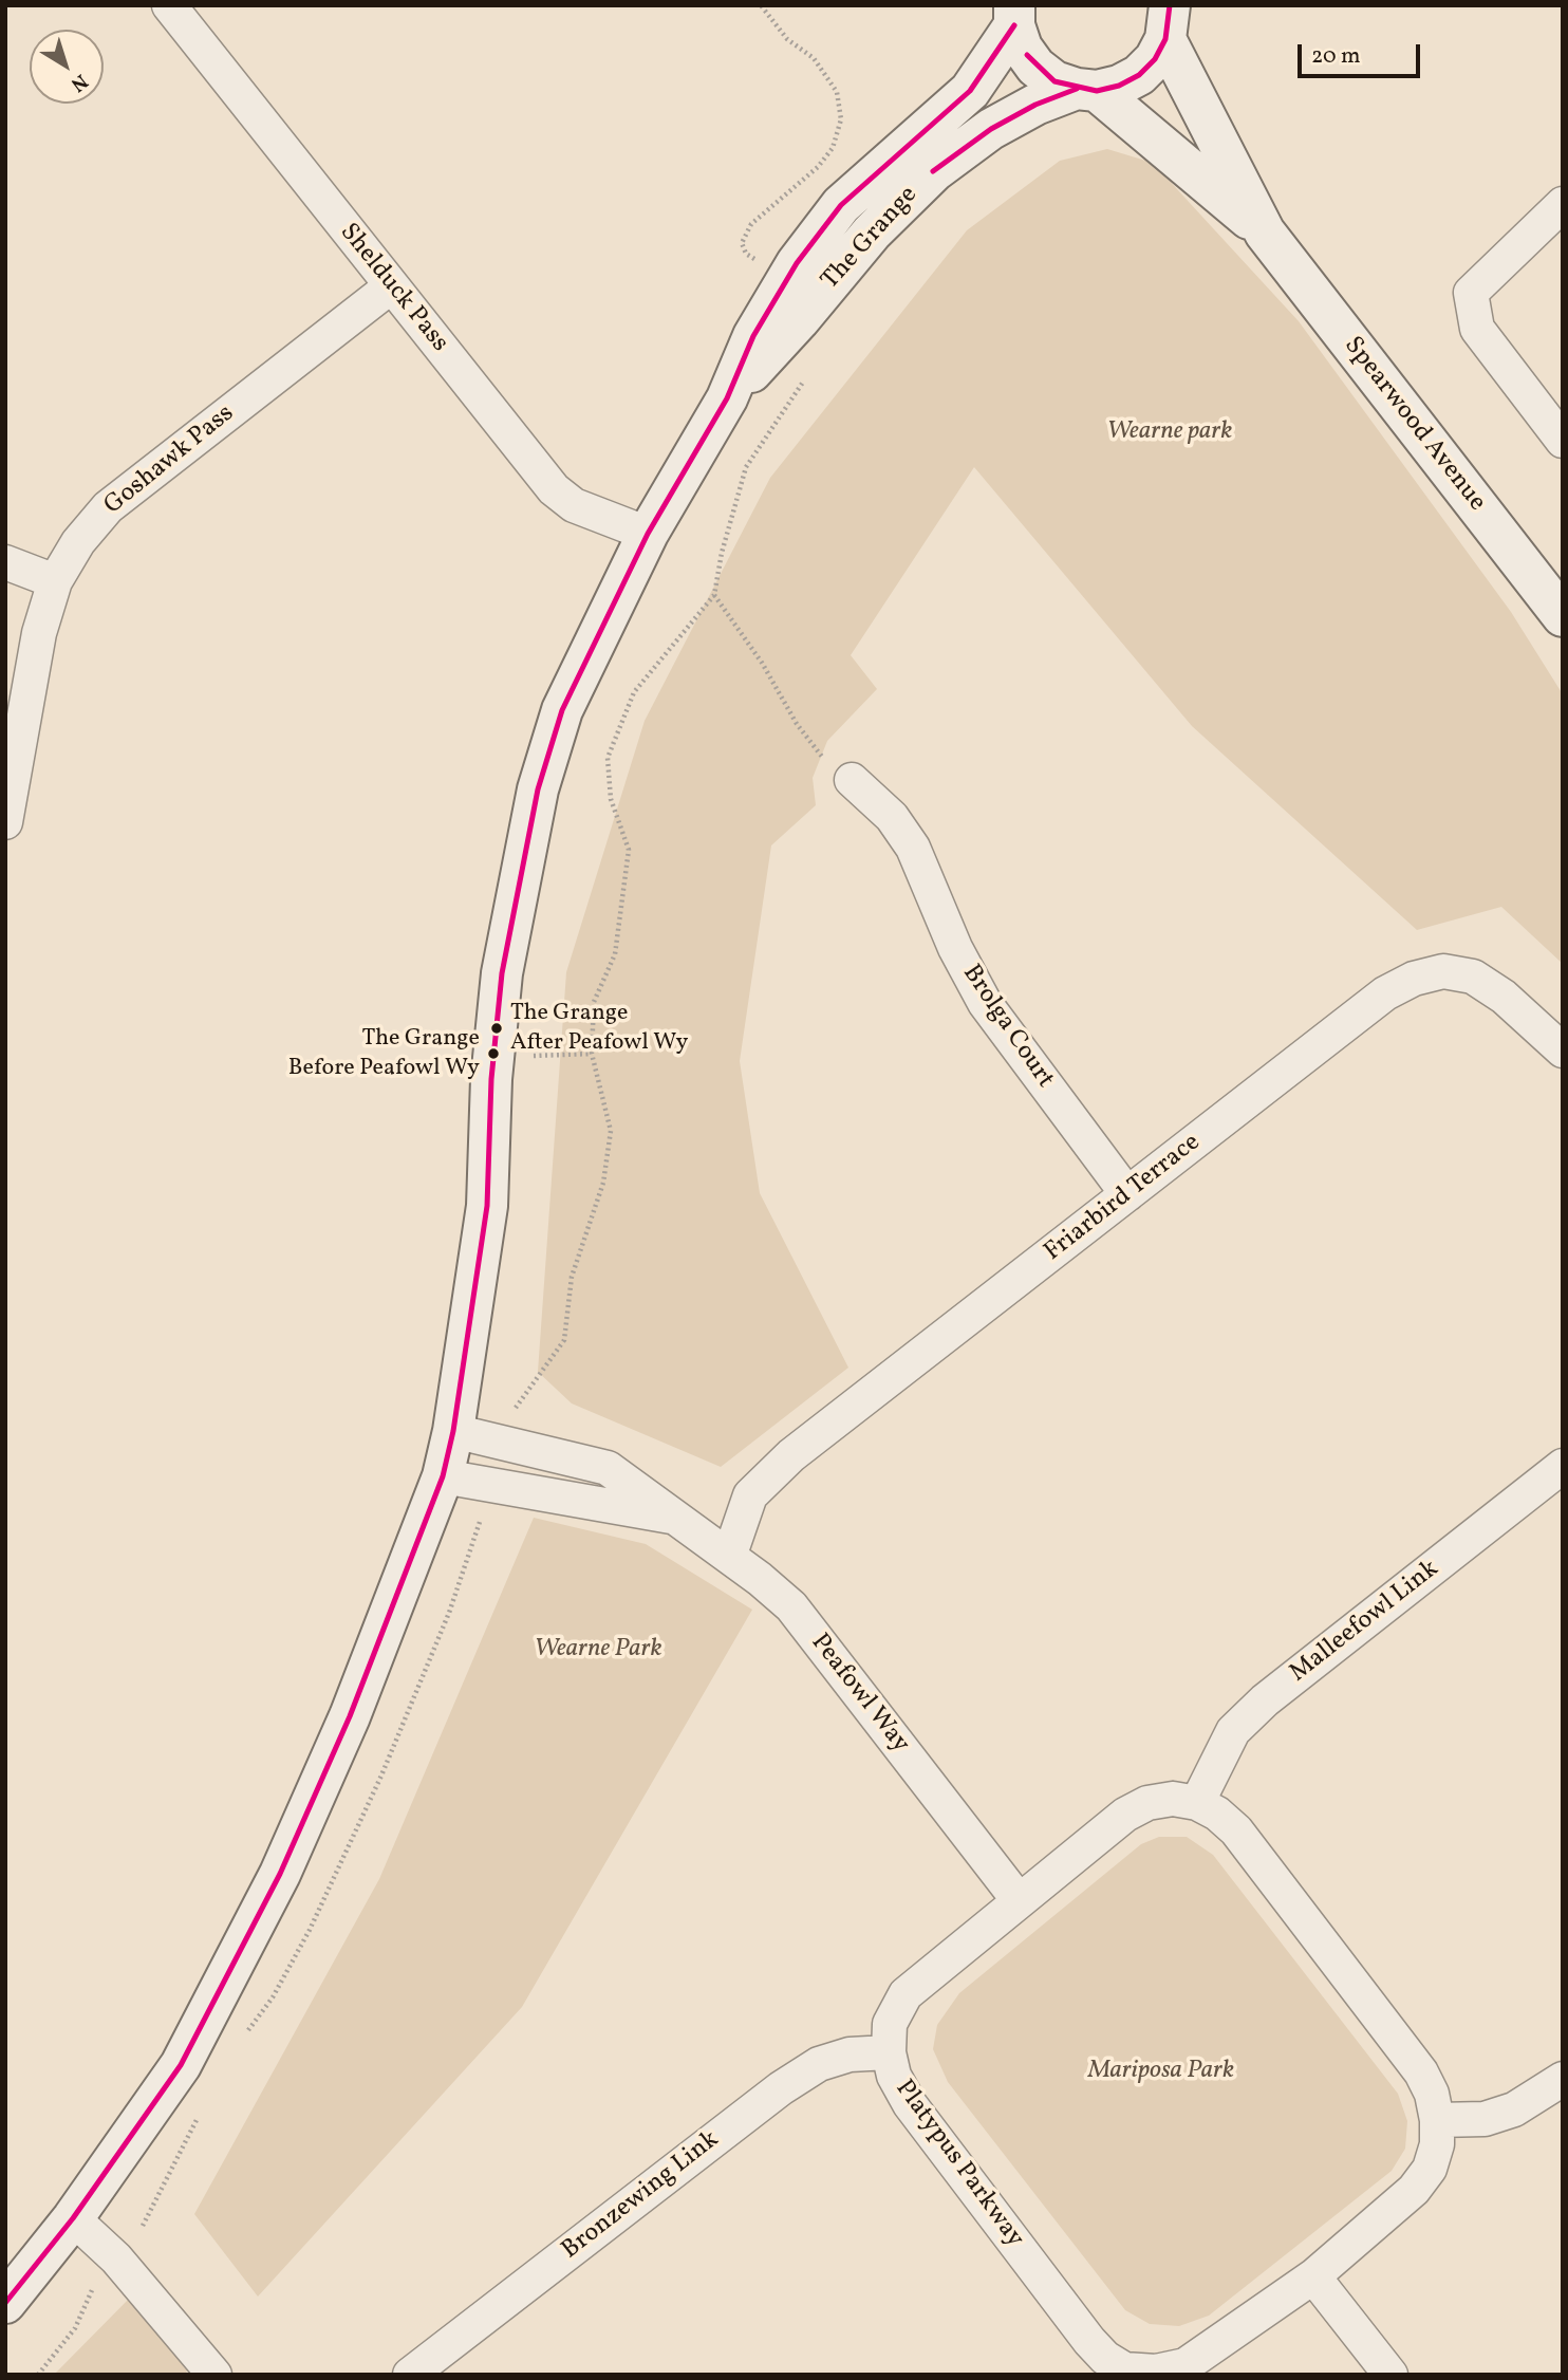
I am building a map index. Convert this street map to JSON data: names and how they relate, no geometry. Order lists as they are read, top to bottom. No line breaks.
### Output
{"streets":{"street":["The Grange","Shelduck Pass","Spearwood Avenue","Goshawk Pass","Brolga Court","Friarbird Terrace","Malleefowl Link","Peafowl Way","Platypus Parkway","Bronzewing Link"]},"crossings":[["The Grange","Shelduck Pass"],["The Grange","Spearwood Avenue"],["The Grange","Peafowl Way"],["Shelduck Pass","Goshawk Pass"],["Brolga Court","Friarbird Terrace"],["Friarbird Terrace","Peafowl Way"],["Malleefowl Link","Platypus Parkway"],["Peafowl Way","Platypus Parkway"],["Platypus Parkway","Bronzewing Link"]],"parks":["Wearne park","Wearne Park","Mariposa Park"],"places":["The Grange After Peafowl Wy","The Grange Before Peafowl Wy"],"scale_bar":"20 m","north":"bottom right"}
